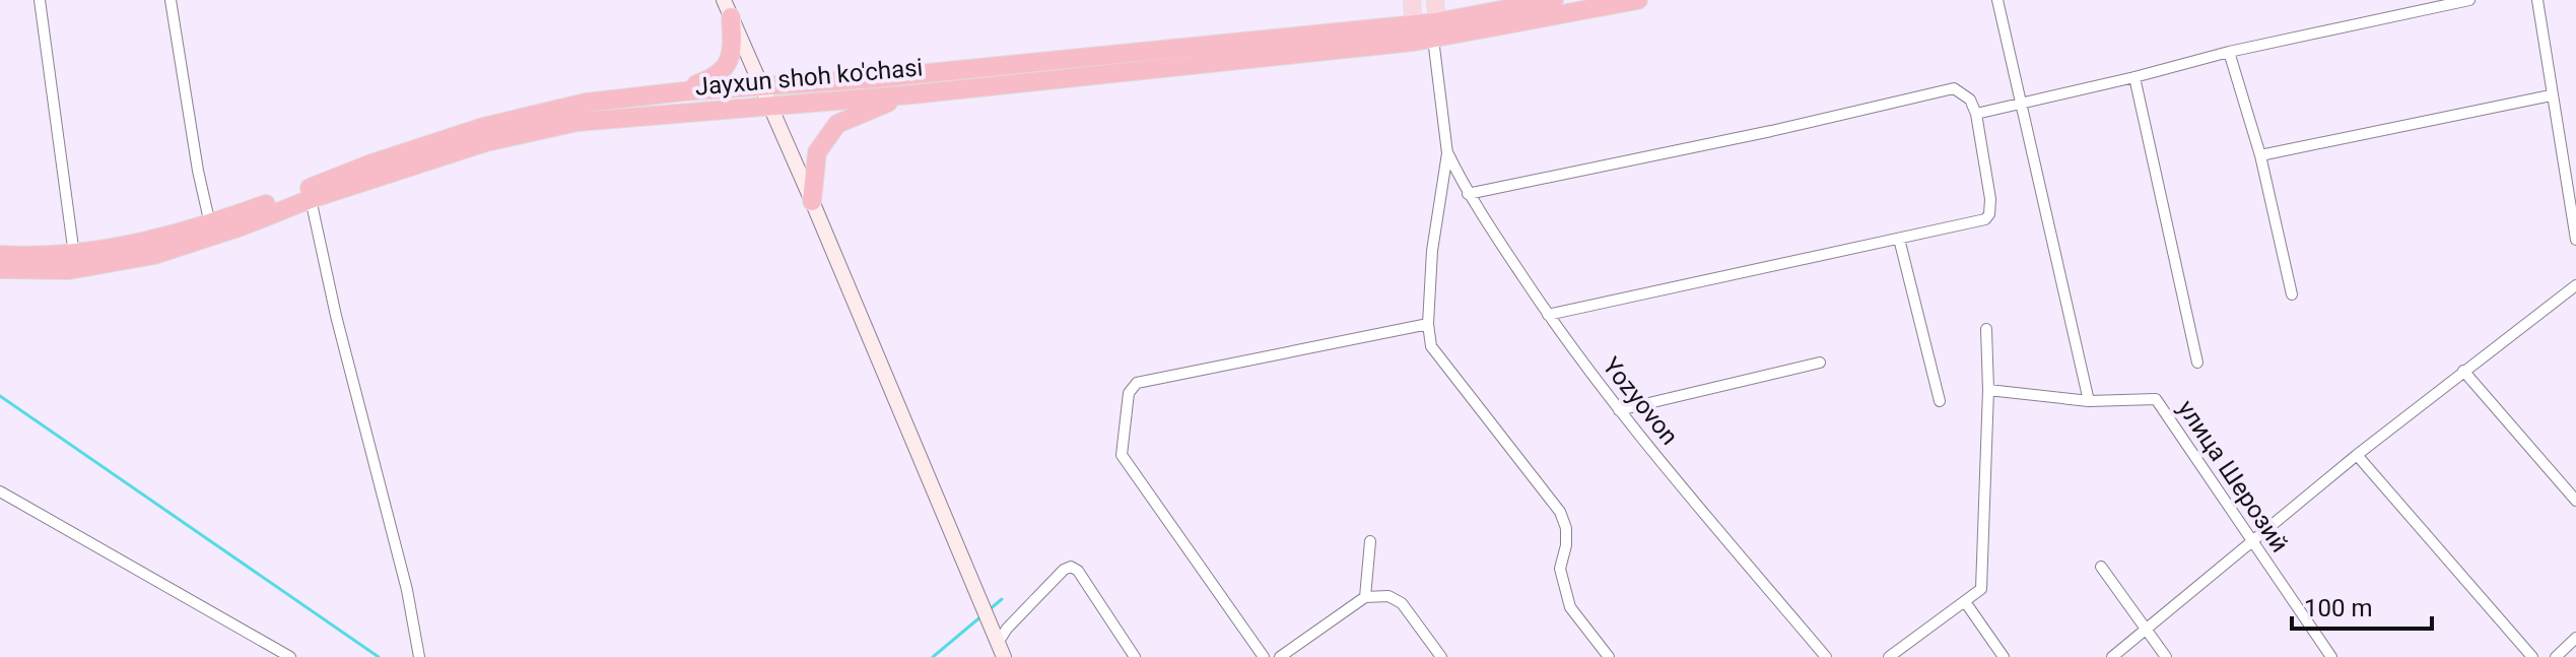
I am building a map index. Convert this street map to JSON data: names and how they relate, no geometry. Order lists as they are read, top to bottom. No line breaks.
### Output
{"streets":{"highway":["Jayxun shoh ko'chasi"],"street":["Yozyovon","улица Шерозий"]},"scale_bar":"100 m"}
